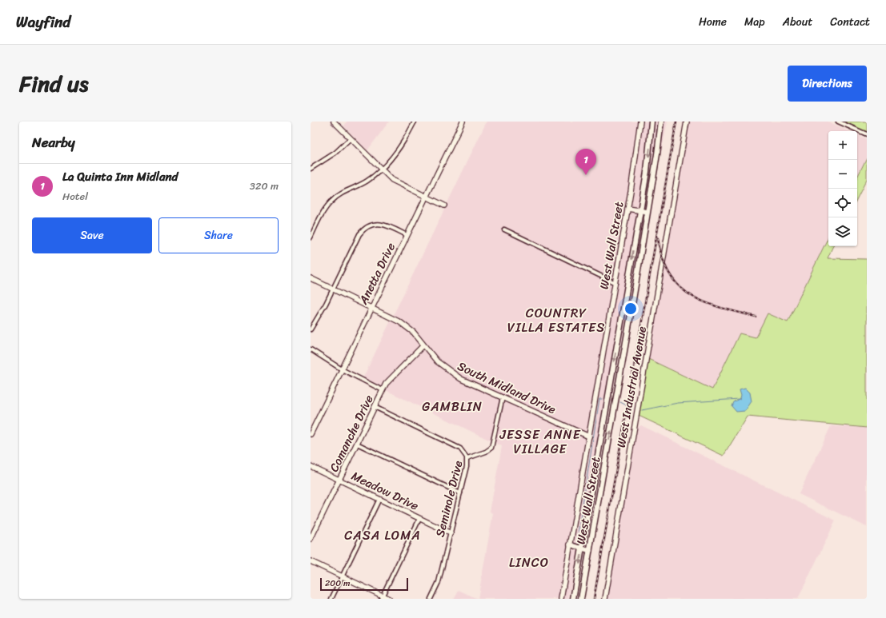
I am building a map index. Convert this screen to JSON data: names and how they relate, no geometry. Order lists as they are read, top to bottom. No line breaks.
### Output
{"streets":{"main road":["West Wall Street"],"street":["Anetta Drive","West Industrial Avenue","South Midland Drive","Comanche Drive","Meadow Drive","Seminole Drive"]},"crossings":[["West Wall Street","South Midland Drive"],["Anetta Drive","South Midland Drive"],["South Midland Drive","Comanche Drive"],["South Midland Drive","Seminole Drive"],["Comanche Drive","Meadow Drive"],["Meadow Drive","Seminole Drive"]],"districts":["COUNTRY VILLA ESTATES","GAMBLIN","JESSE ANNE VILLAGE","CASA LOMA","LINCO"],"scale_bar":"200 m","page":{"header":"Wayfind","nav":["Home","Map","About","Contact"],"title":"Find us","buttons":["Directions",["Save","Share"]],"heading":"Nearby","map_buttons":["+","−"],"pins":"1","list":[{"mark":"1","name":"La Quinta Inn Midland","note":"Hotel","value":"320 m"}],"scale":"200 m"}}
